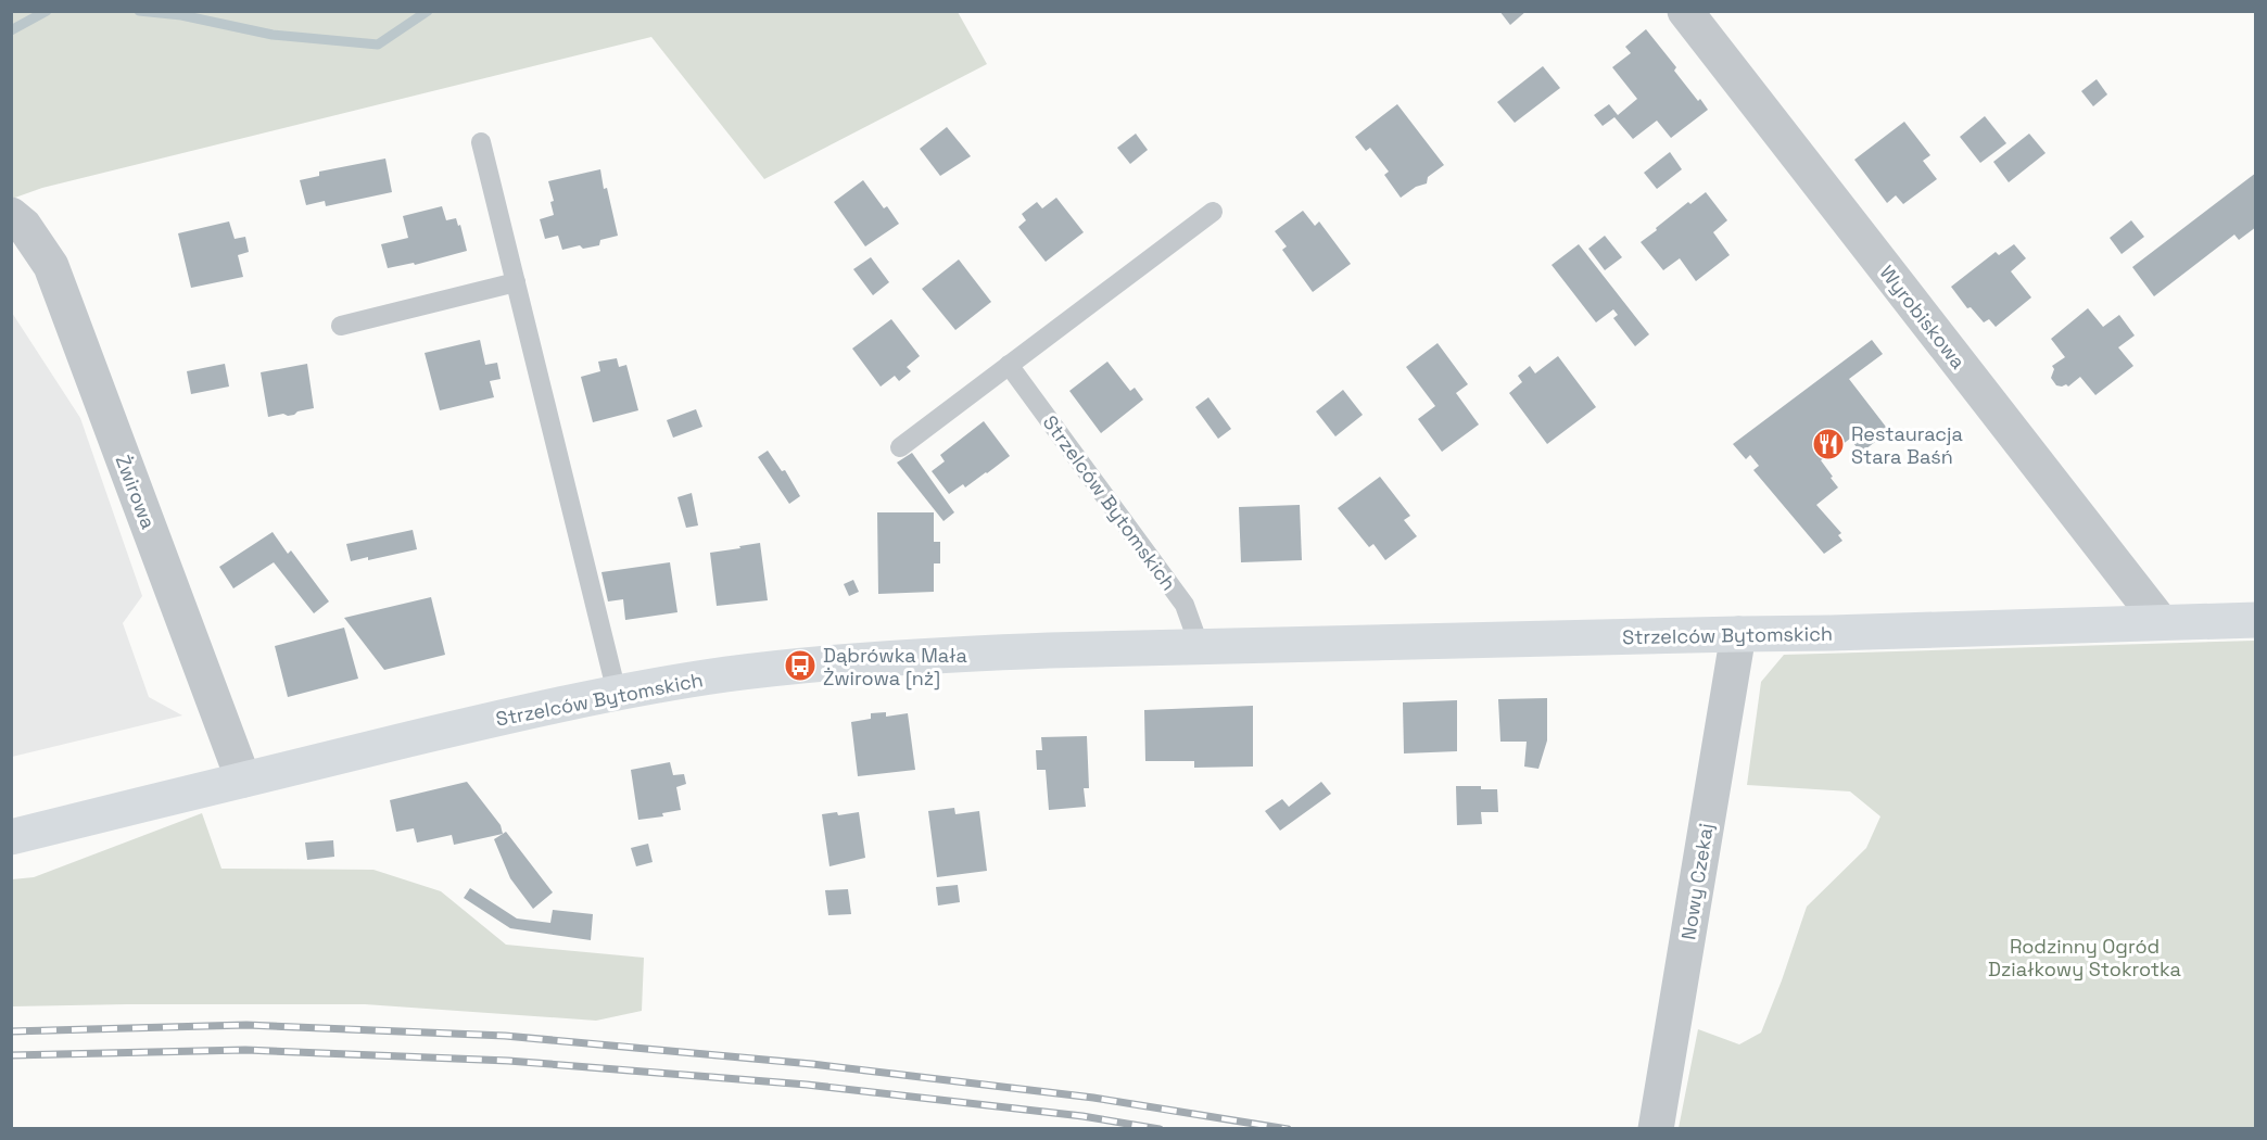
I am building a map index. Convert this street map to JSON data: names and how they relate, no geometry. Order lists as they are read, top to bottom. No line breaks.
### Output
{"streets":{"street":["Wyrobiskowa","Żwirowa","Strzelców Bytomskich","Nowy Czekaj"]},"crossings":[["Wyrobiskowa","Strzelców Bytomskich"],["Żwirowa","Strzelców Bytomskich"],["Strzelców Bytomskich","Nowy Czekaj"]],"parks":["Rodzinny Ogród Działkowy Stokrotka"],"places":{"restaurant":["Restauracja Stara Baśń"],"bus stop":["Dąbrówka Mała Żwirowa [nż]"]}}
